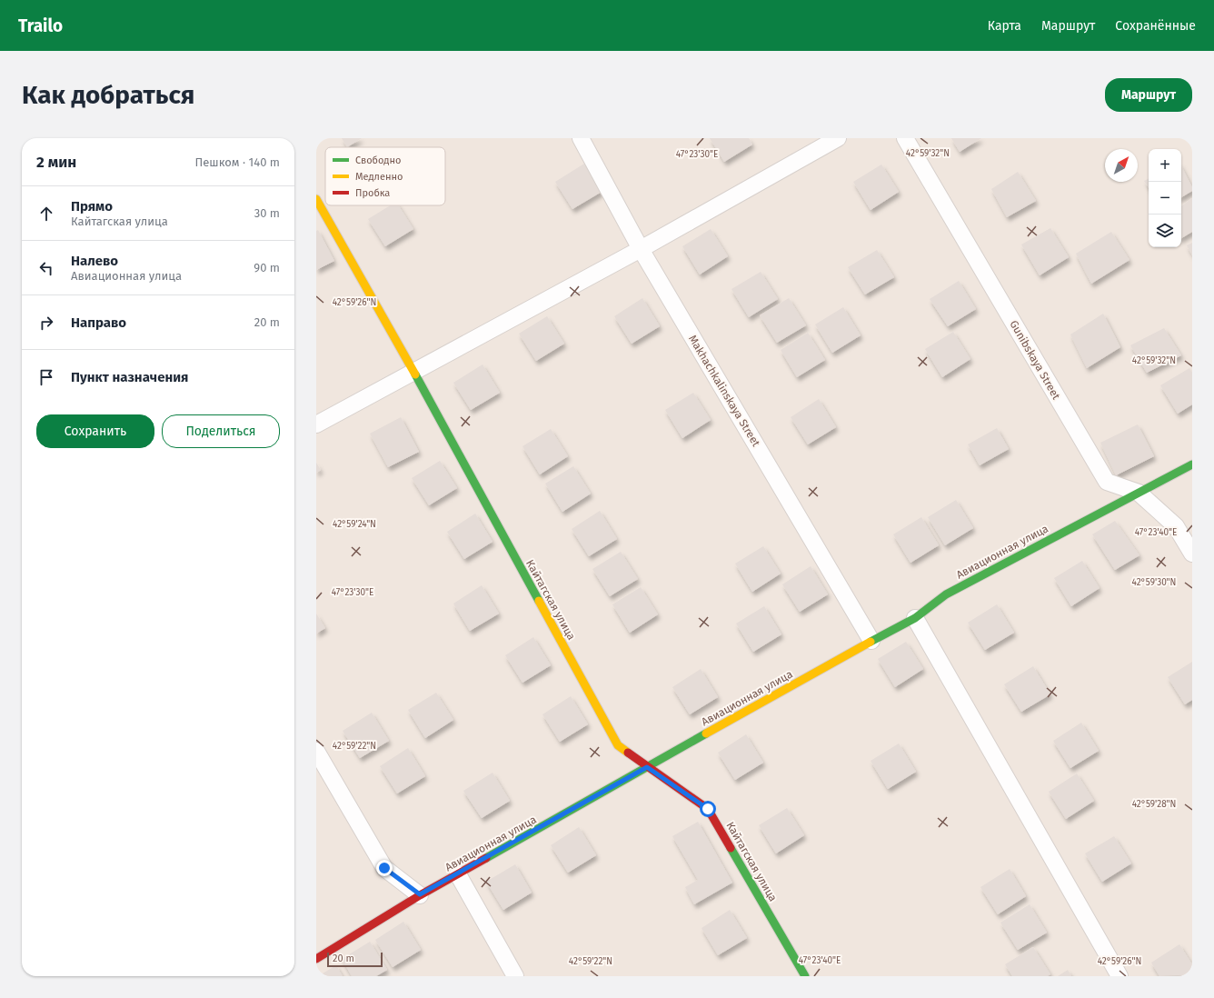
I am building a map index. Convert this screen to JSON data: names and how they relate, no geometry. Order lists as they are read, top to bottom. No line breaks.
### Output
{"streets":{"street":["Gunibskaya Street","Makhachkalinskaya Street","Авиационная улица","Кайтагская улица"]},"crossings":[["Gunibskaya Street","Авиационная улица"],["Makhachkalinskaya Street","Авиационная улица"],["Авиационная улица","Кайтагская улица"]],"legend":["Свободно","Медленно","Пробка"],"scale_bar":"20 m","north":"top right","page":{"header":"Trailo","nav":["Карта","Маршрут","Сохранённые"],"buttons":["Маршрут",["Сохранить","Поделиться"]],"title":"Как добраться","heading":["2 мин","Пешком · 140 m"],"map_buttons":["+","−"],"list":[["Прямо","Кайтагская улица","30 m"],["Налево","Авиационная улица","90 m"],["Направо","20 m"],"Пункт назначения"],"scale":"20 m"},"coordinates":["42°59'32\"N","47°23'30\"E","42°59'26\"N","42°59'24\"N","47°23'40\"E","42°59'30\"N","42°59'22\"N","42°59'28\"N"]}
